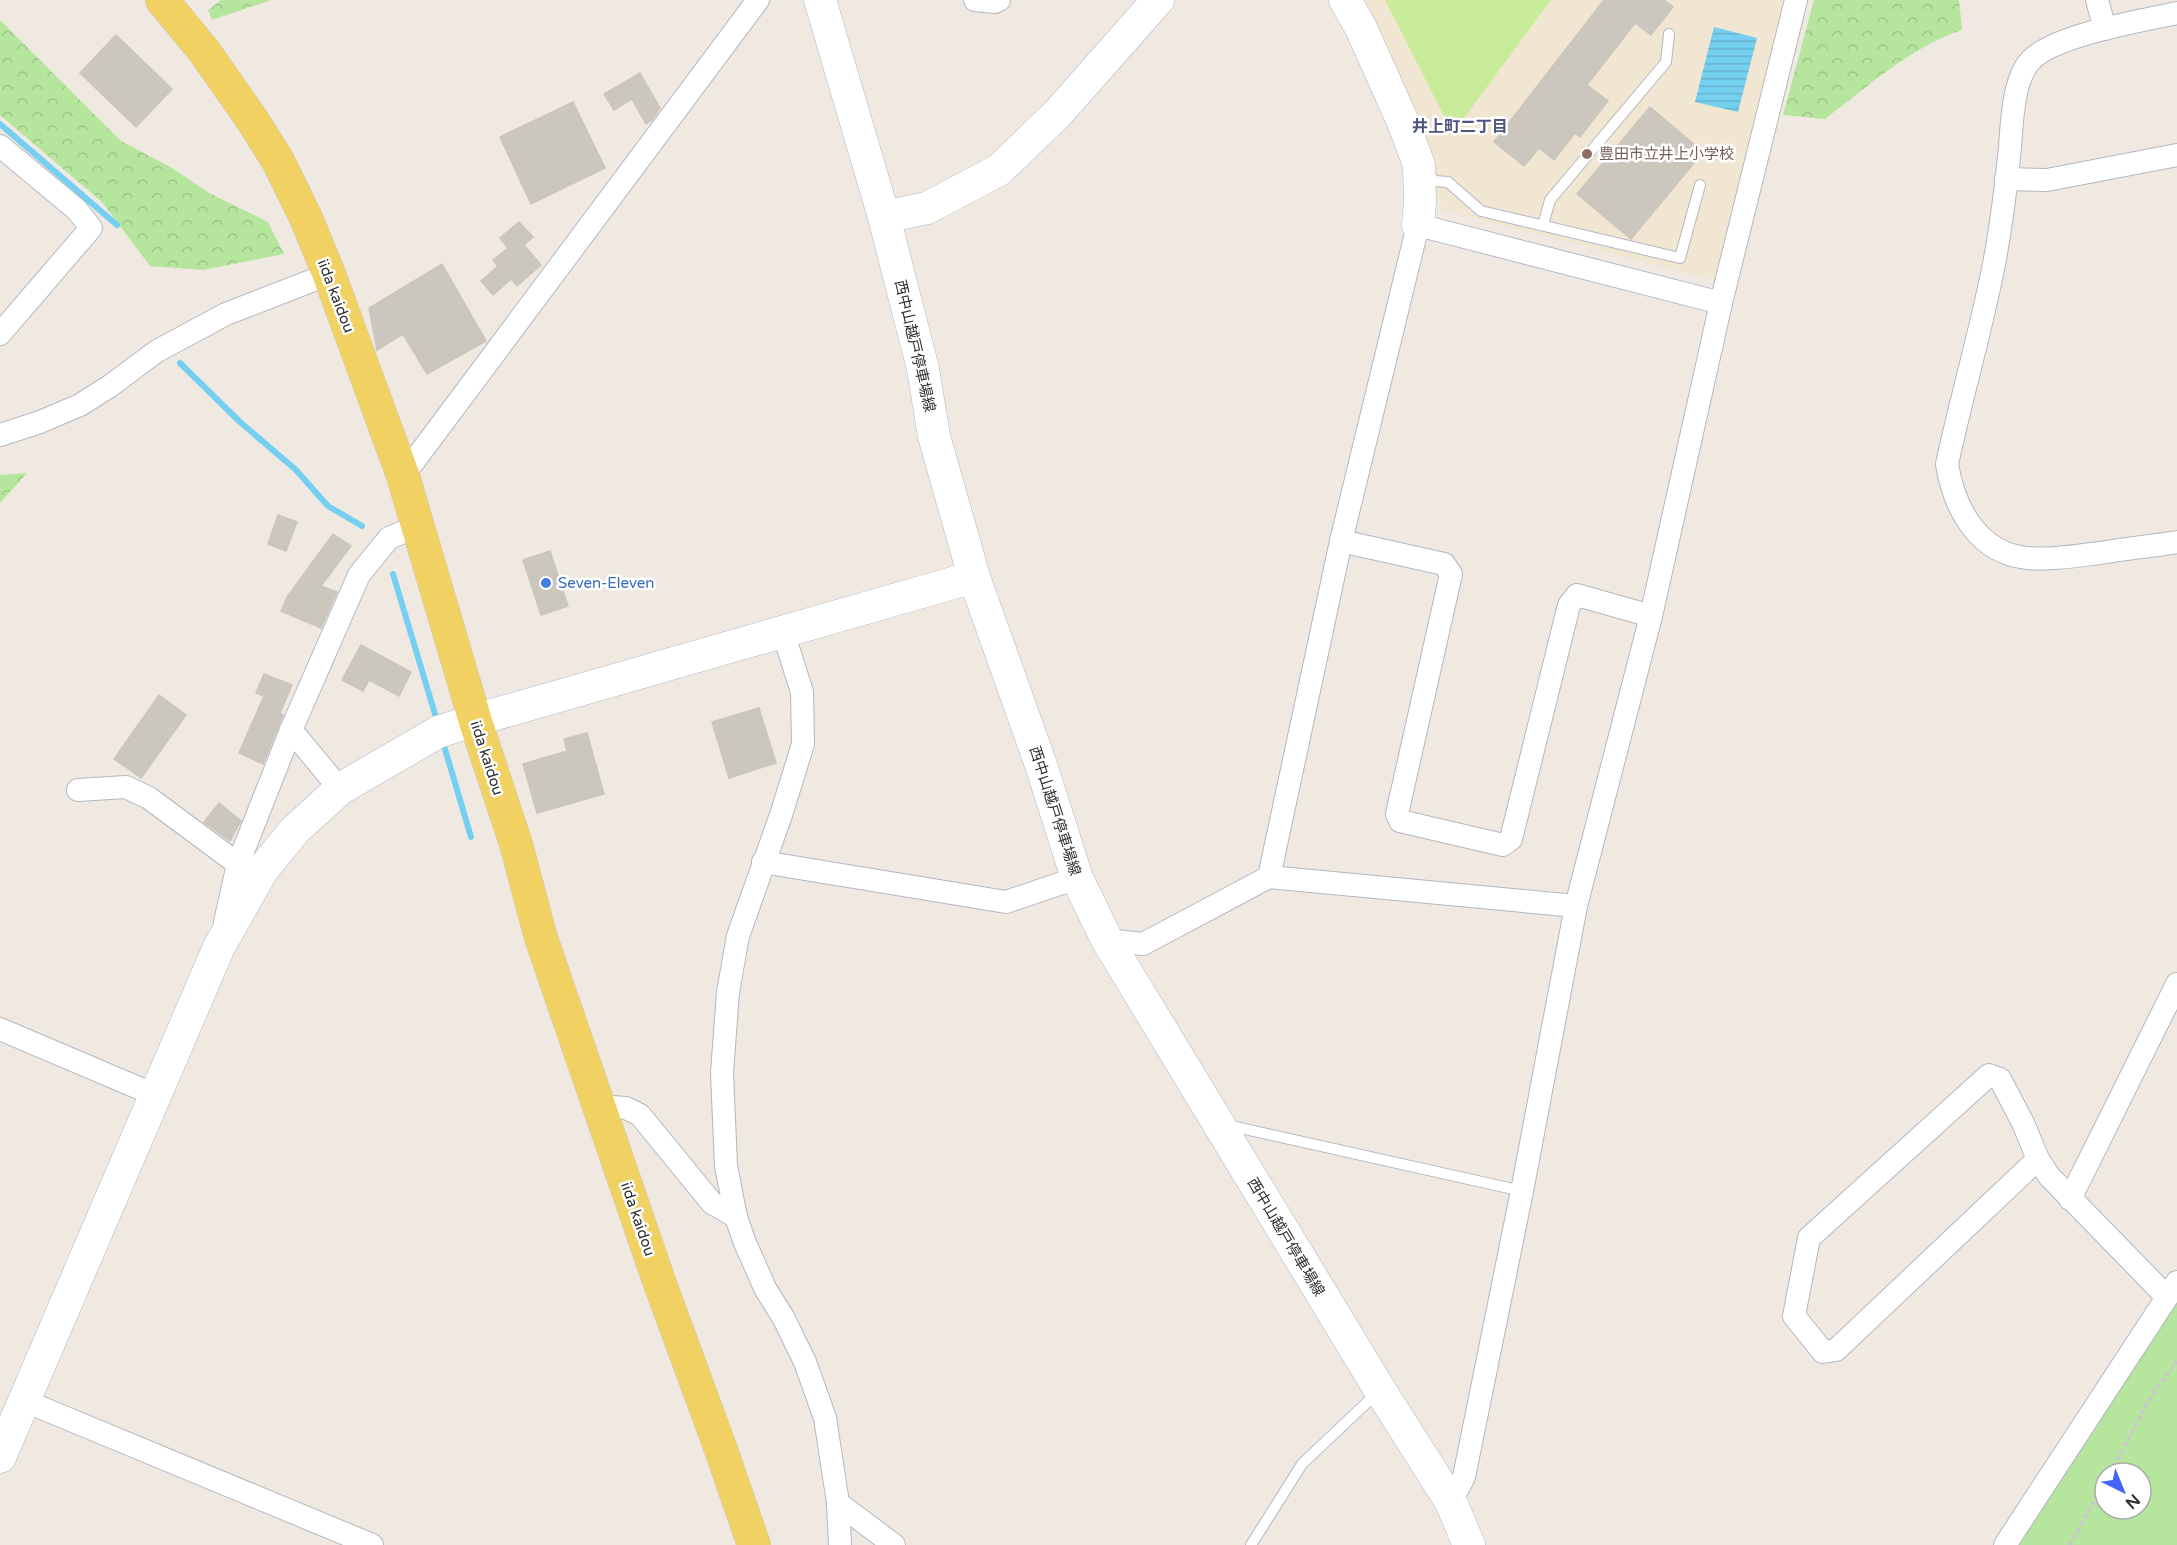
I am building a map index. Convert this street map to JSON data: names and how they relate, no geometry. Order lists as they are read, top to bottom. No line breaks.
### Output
{"streets":{"main road":["iida kaidou"],"street":["西中山越戸停車場線"]},"districts":["井上町二丁目"],"places":["豊田市立井上小学校","Seven-Eleven"],"north":"bottom right"}
